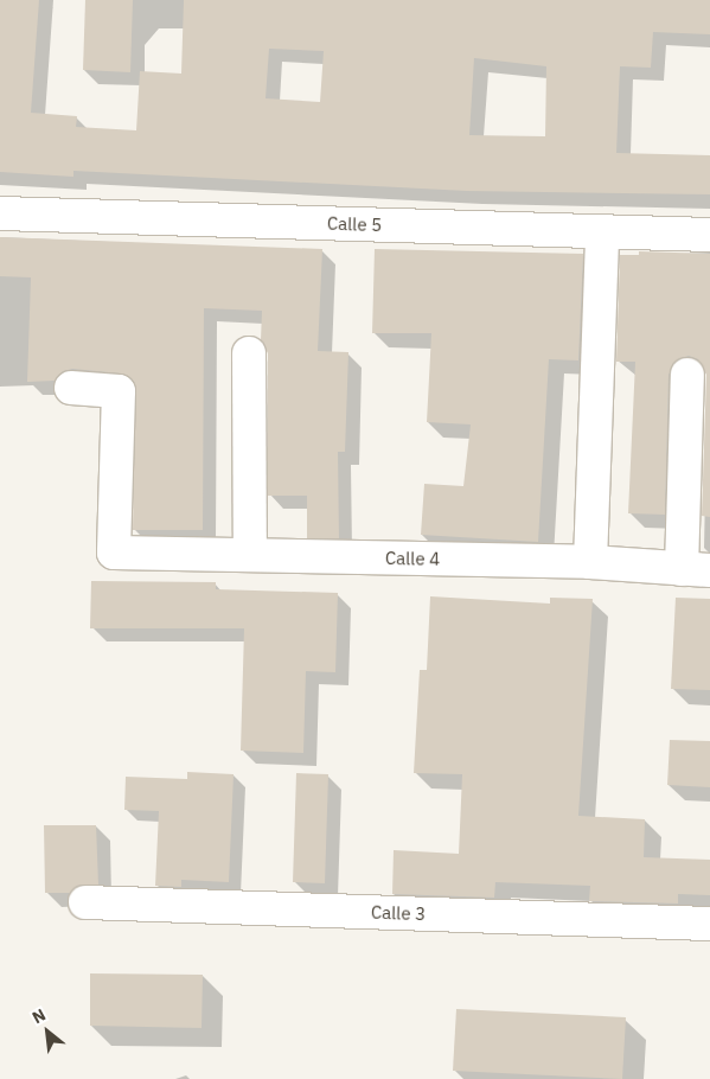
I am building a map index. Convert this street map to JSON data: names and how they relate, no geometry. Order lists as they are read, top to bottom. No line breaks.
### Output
{"streets":{"street":["Calle 5","Calle 4","Calle 3"]},"north":"top left"}
